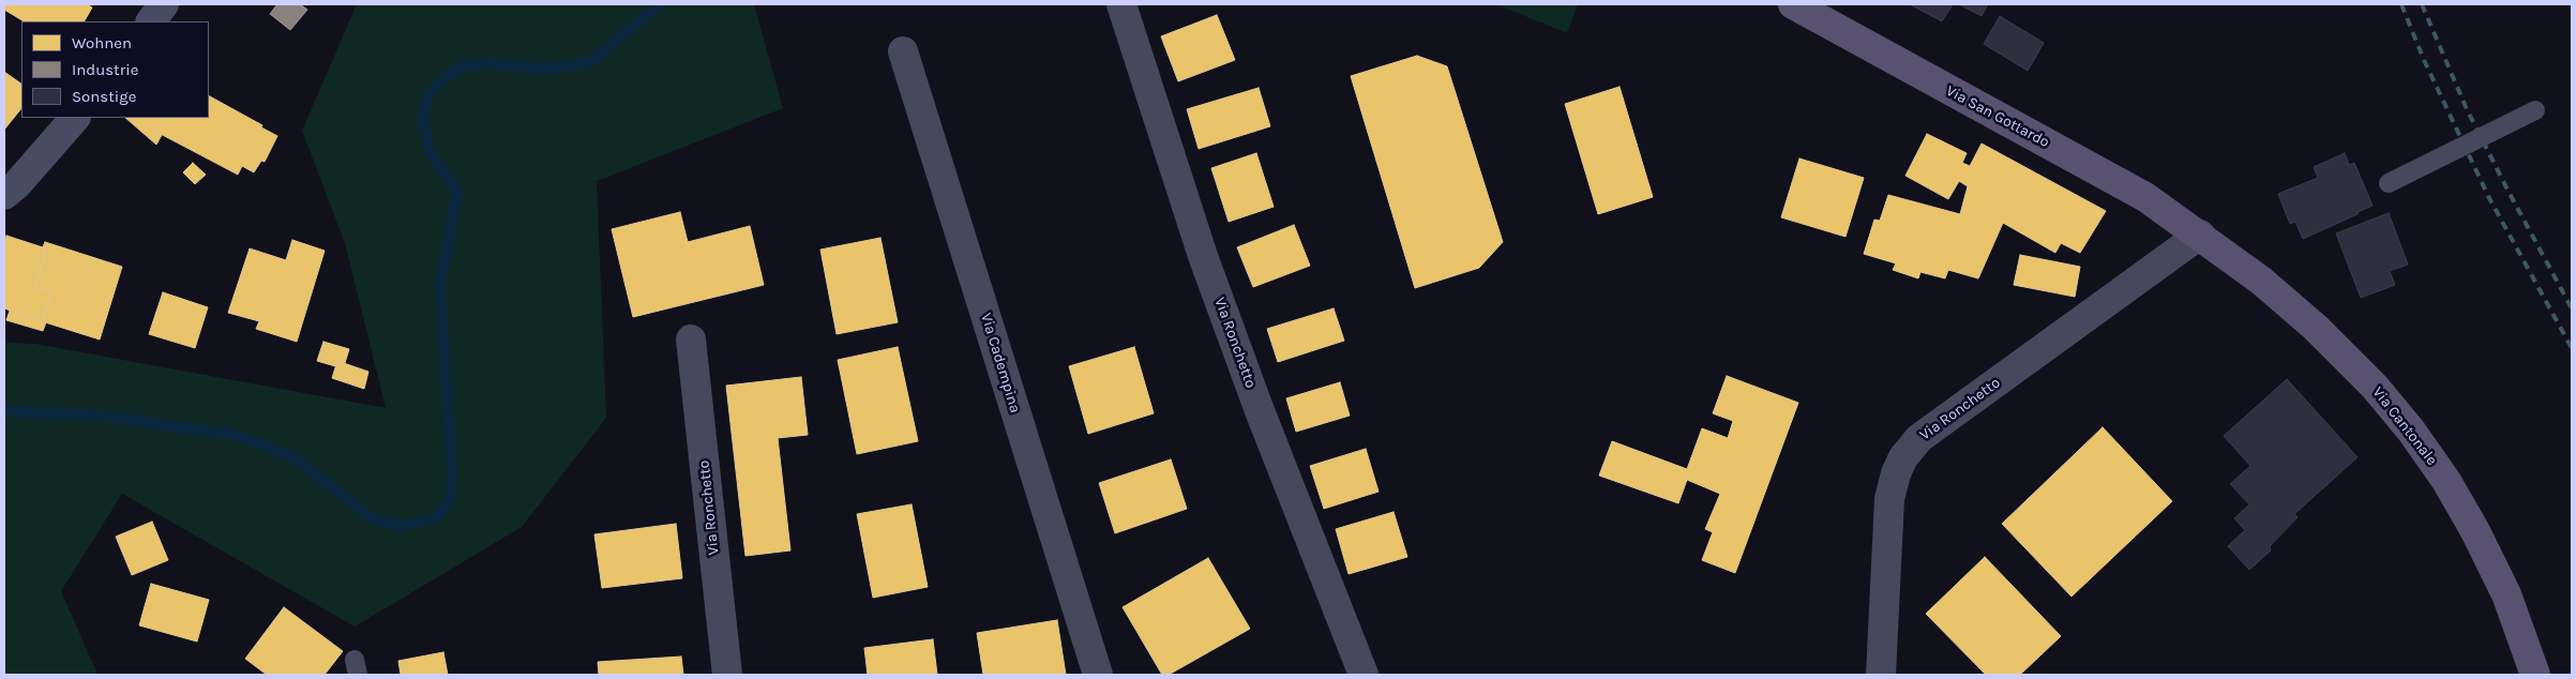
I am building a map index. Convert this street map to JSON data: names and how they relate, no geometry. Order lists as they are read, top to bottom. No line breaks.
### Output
{"streets":{"main road":["Via San Gottardo","Via Cantonale"],"street":["Via Ronchetto","Via Cadempina"]},"crossings":[["Via San Gottardo","Via Ronchetto"],["Via San Gottardo","Via Cantonale"],["Via Ronchetto","Via Cantonale"]],"legend":["Wohnen","Industrie","Sonstige"]}
